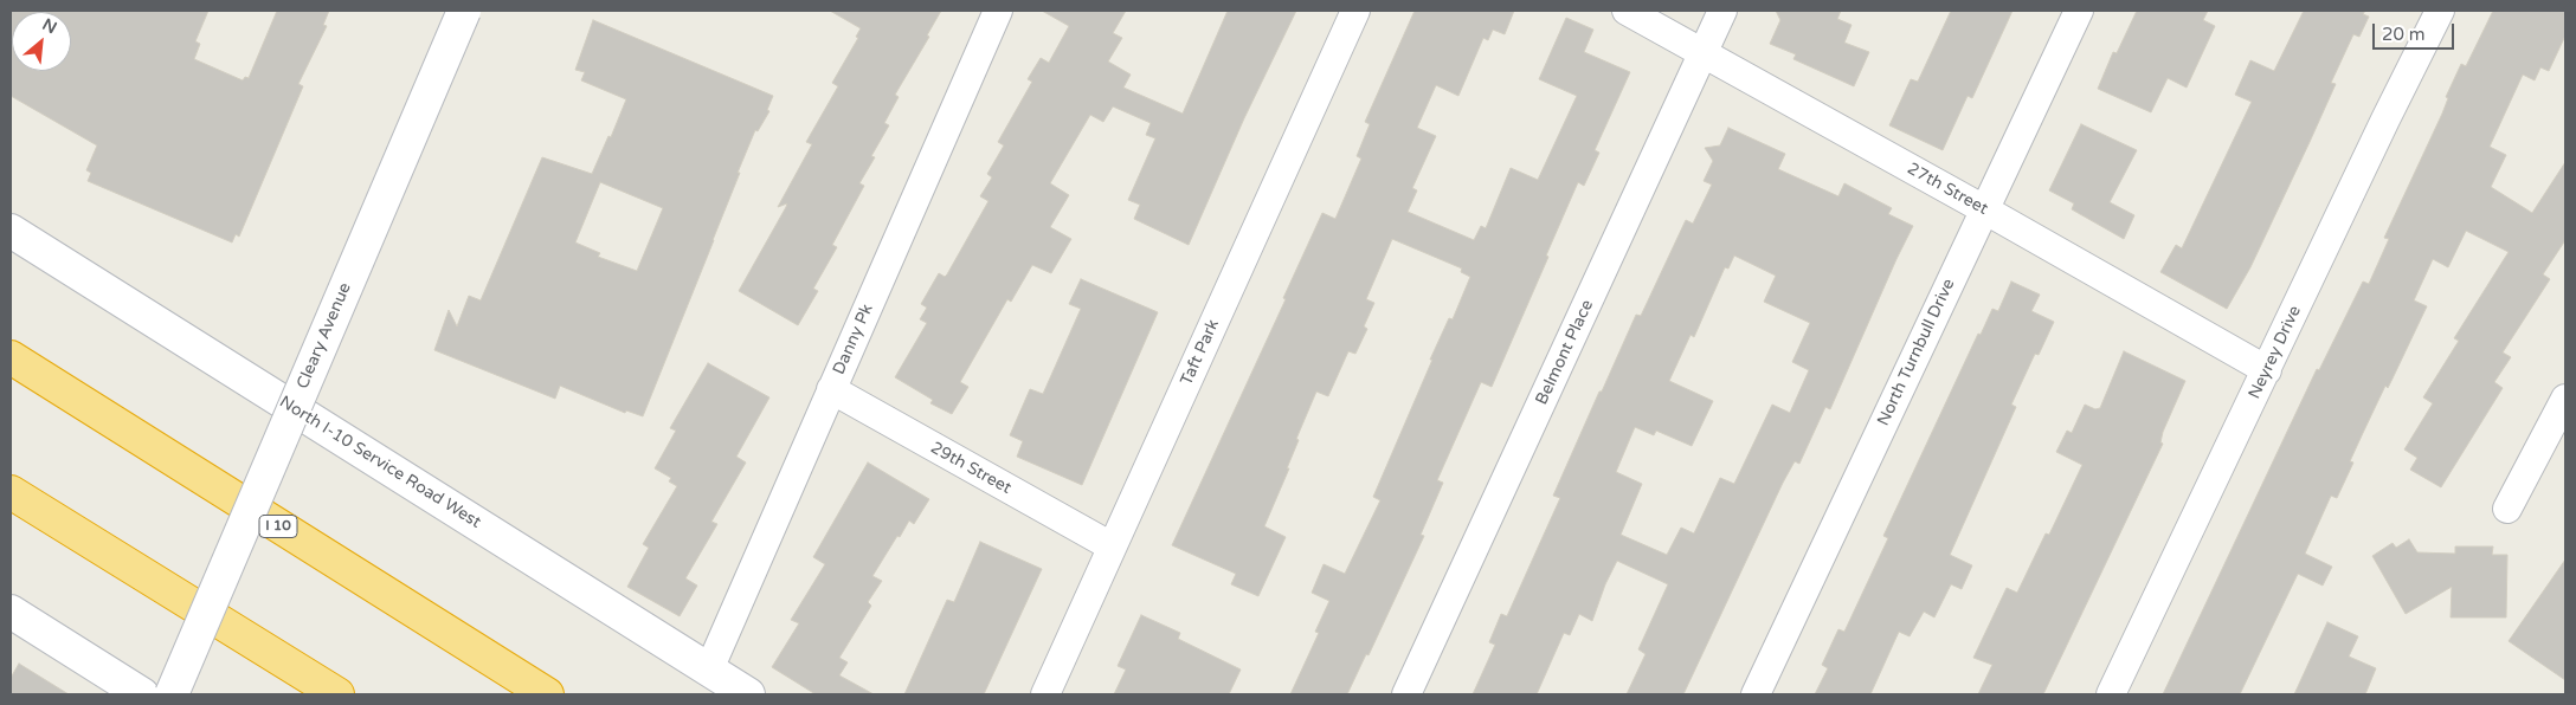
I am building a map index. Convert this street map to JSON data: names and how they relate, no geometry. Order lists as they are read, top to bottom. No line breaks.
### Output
{"streets":{"highway":["I 10"],"street":["27th Street","Cleary Avenue","Danny Pk","Taft Park","Belmont Place","North Turnbull Drive","Neyrey Drive","North I-10 Service Road West","29th Street"]},"crossings":[["27th Street","Belmont Place"],["27th Street","North Turnbull Drive"],["27th Street","Neyrey Drive"],["Danny Pk","North I-10 Service Road West"],["Danny Pk","29th Street"],["Taft Park","29th Street"]],"scale_bar":"20 m","north":"top right"}
